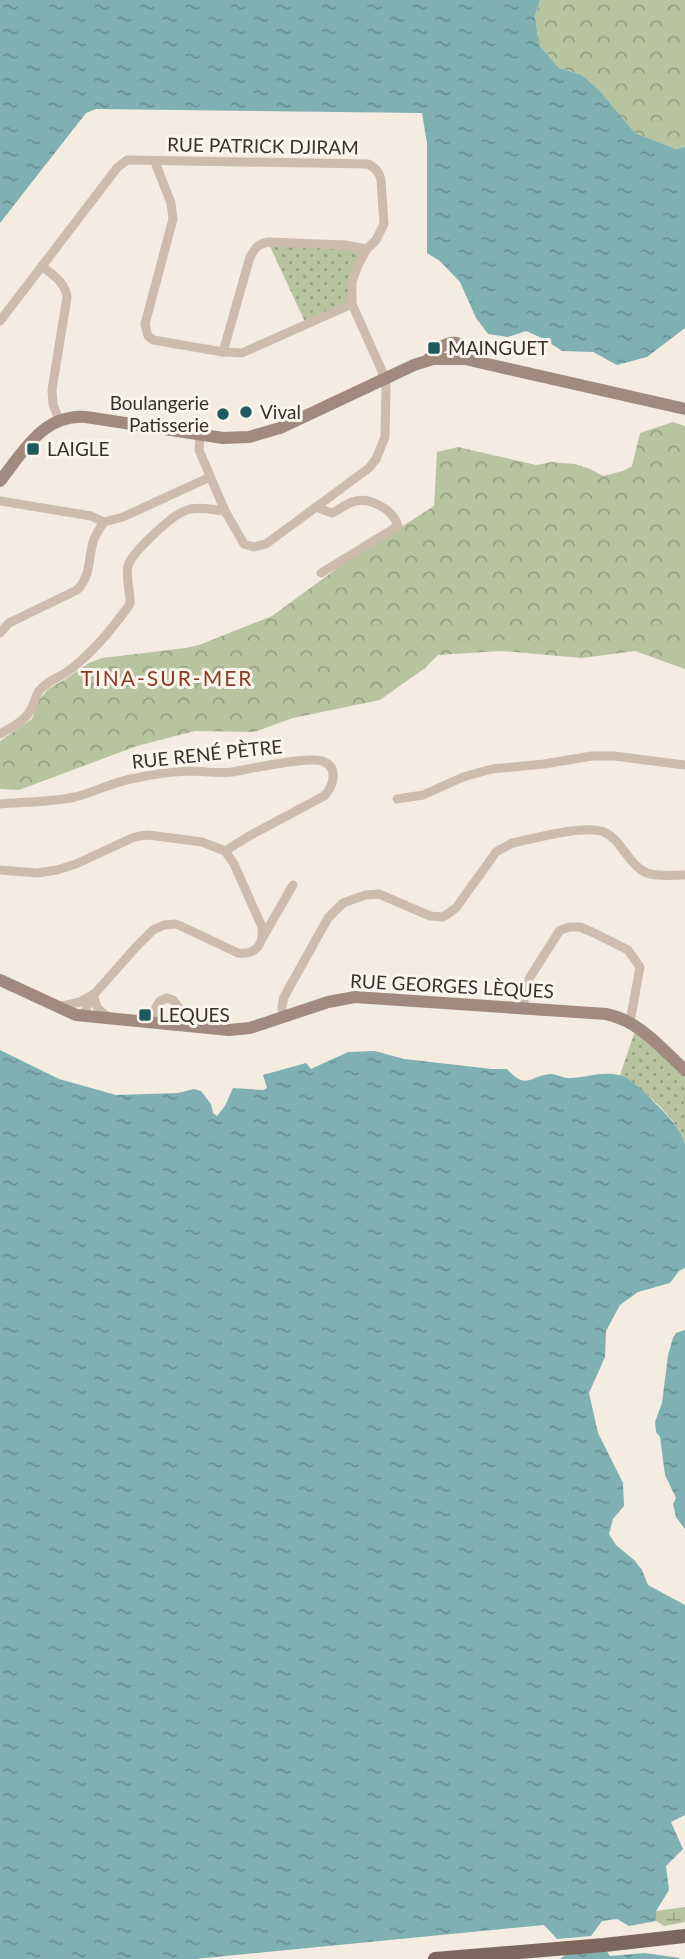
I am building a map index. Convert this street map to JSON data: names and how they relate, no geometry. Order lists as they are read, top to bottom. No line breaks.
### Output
{"streets":{"main road":["RUE GEORGES LÈQUES"],"street":["RUE PATRICK DJIRAM","RUE RENÉ PÈTRE"]},"districts":["TINA-SUR-MER"],"places":{"transit":["MAINGUET","LAIGLE","LEQUES"],"other":["Vival","Boulangerie Patisserie"]}}
